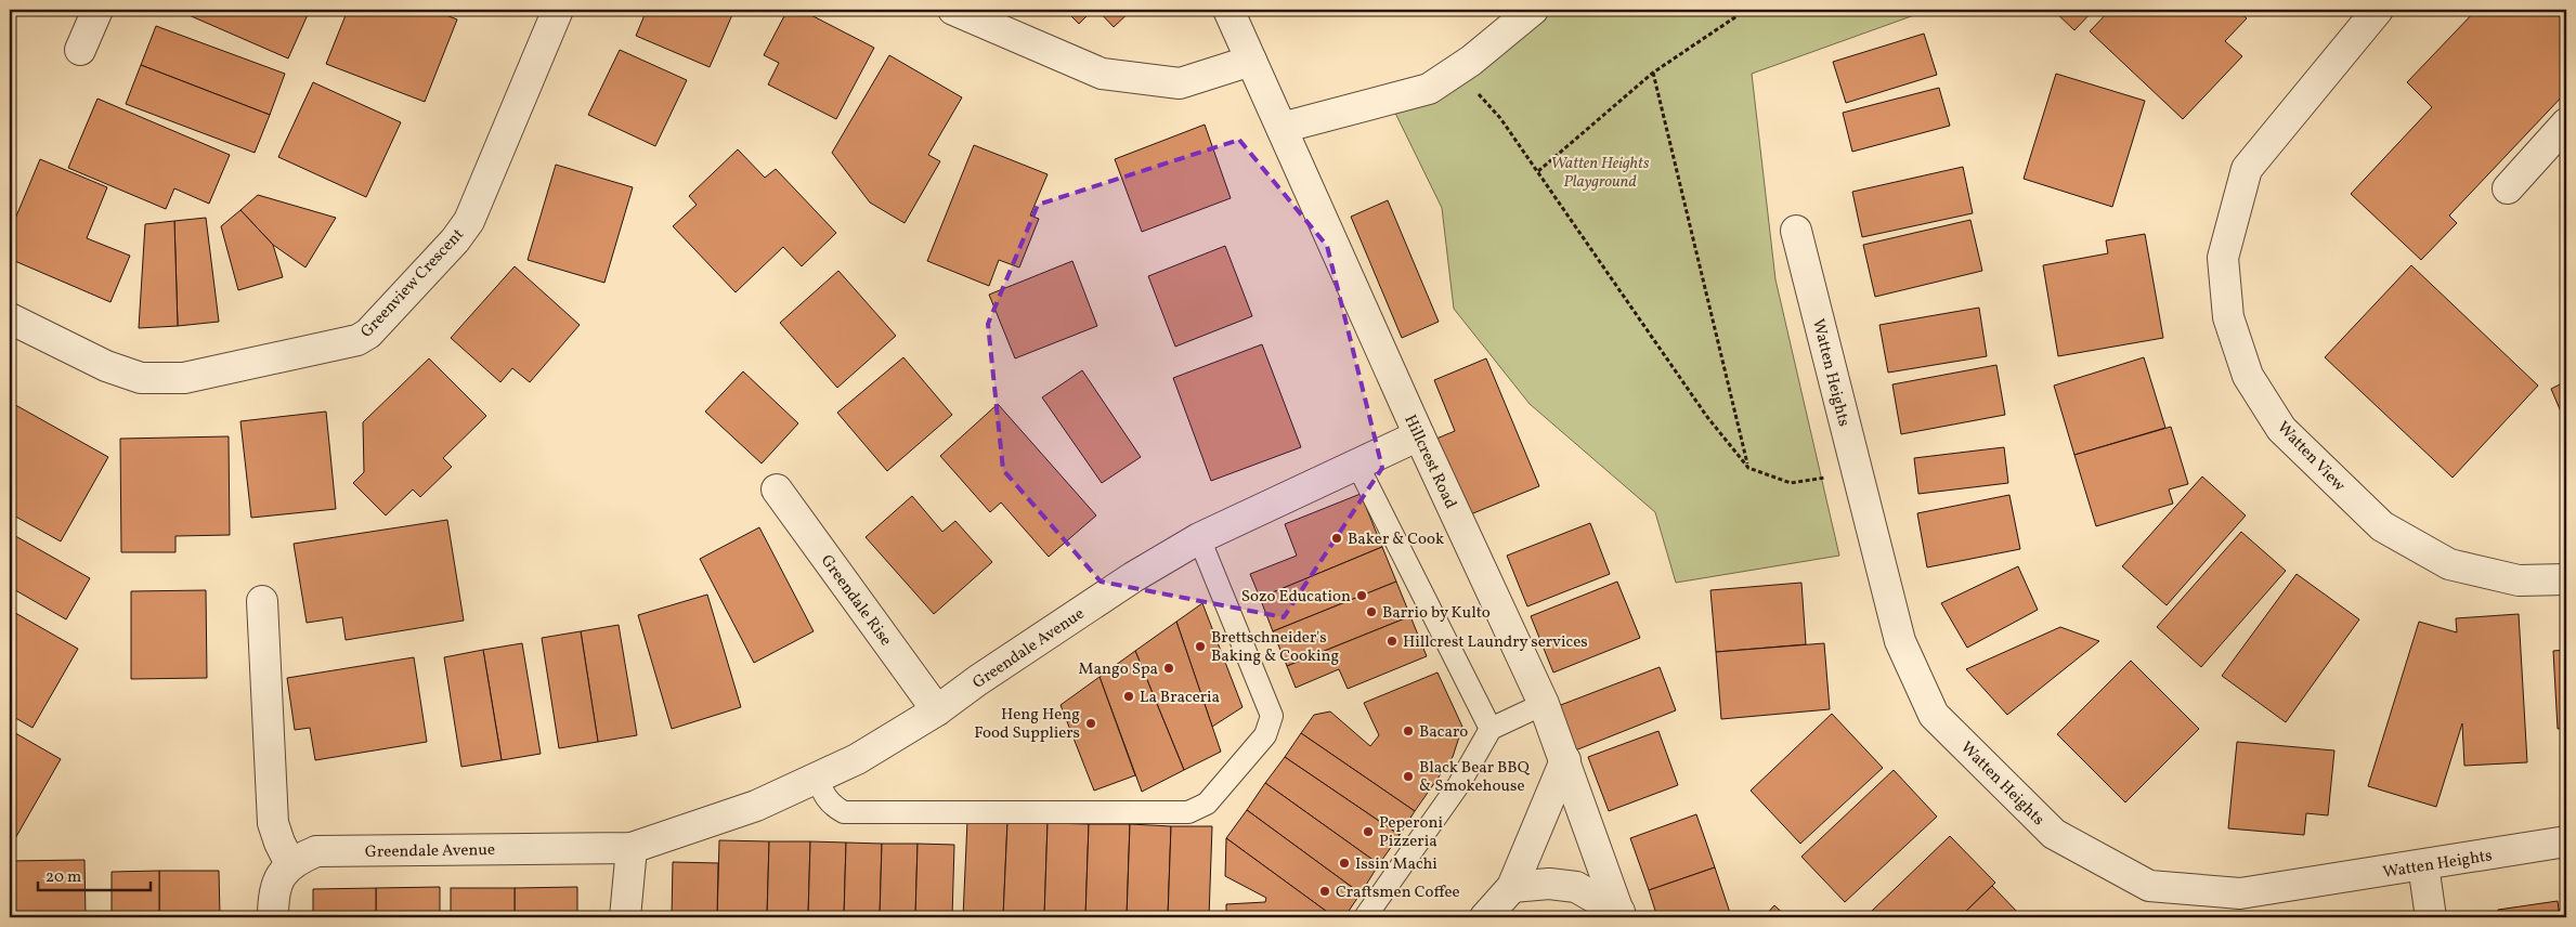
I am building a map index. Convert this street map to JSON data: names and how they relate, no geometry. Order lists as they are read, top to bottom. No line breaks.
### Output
{"streets":{"street":["Greenview Crescent","Watten Heights","Watten View","Hillcrest Road","Greendale Rise","Greendale Avenue"]},"crossings":[["Hillcrest Road","Greendale Avenue"],["Greendale Rise","Greendale Avenue"]],"parks":["Watten Heights Playground"],"places":["Baker & Cook","Sozo Education","Barrio by Kulto","Hillcrest Laundry services","Brettschneider's Baking & Cooking","Mango Spa","La Braceria","Heng Heng Food Suppliers","Bacaro","Black Bear BBQ & Smokehouse","Peperoni Pizzeria","Issin Machi","Craftsmen Coffee"],"scale_bar":"20 m"}
